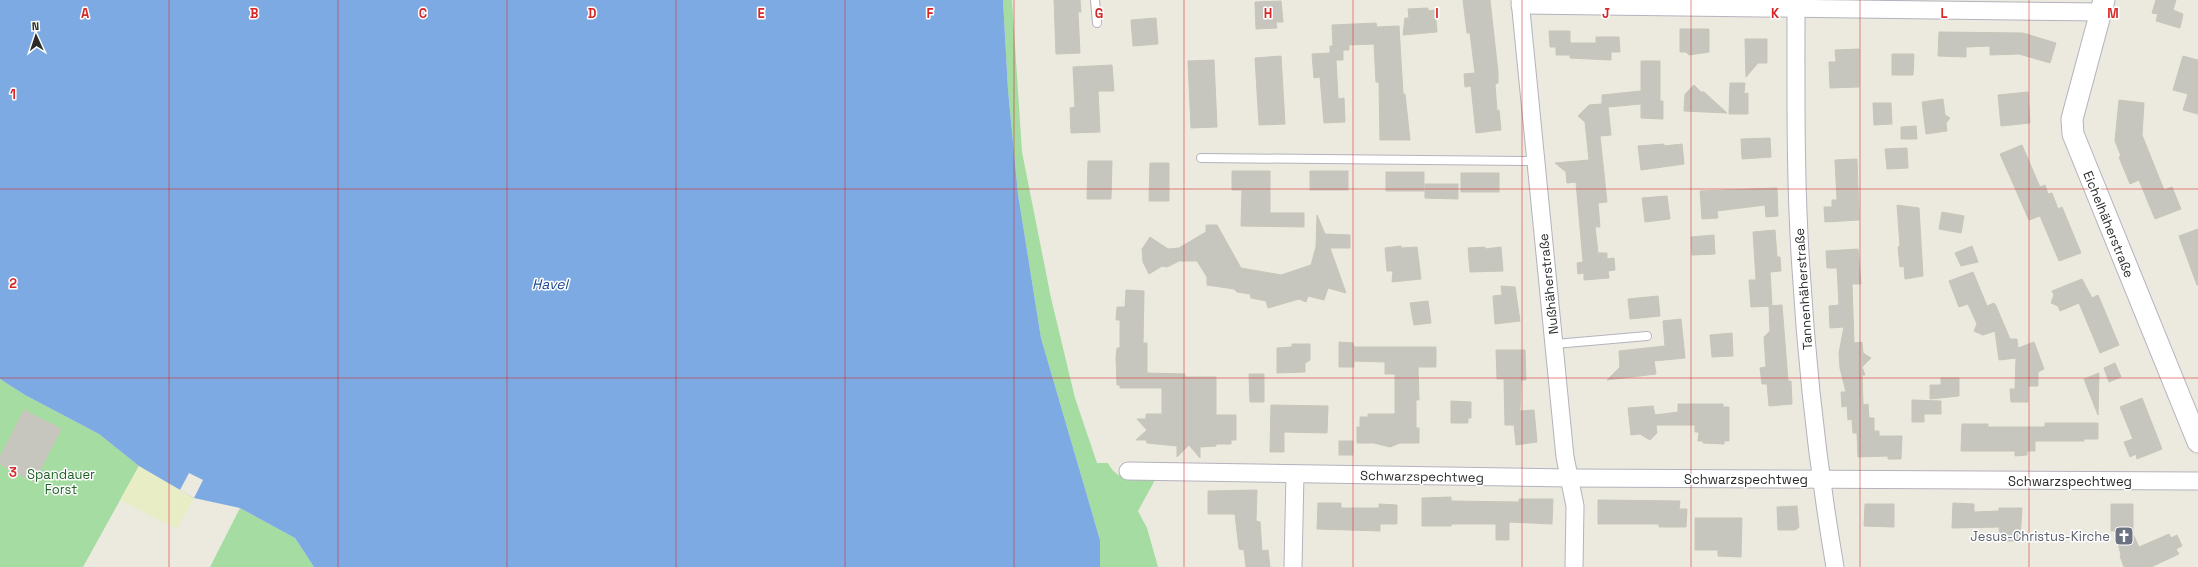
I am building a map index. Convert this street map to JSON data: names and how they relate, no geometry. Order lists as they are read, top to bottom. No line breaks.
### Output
{"streets":{"street":["Eichelhäherstraße","Nußhäherstraße","Tannenhäherstraße","Schwarzspechtweg"]},"crossings":[["Nußhäherstraße","Schwarzspechtweg"],["Tannenhäherstraße","Schwarzspechtweg"]],"water":["Havel"],"parks":["Spandauer Forst"],"places":{"church":["Jesus-Christus-Kirche"]},"north":"top","grid":{"columns":["A","B","C","D","E","F","G","H","I","J","K","L","M"],"rows":["1","2","3"]}}
